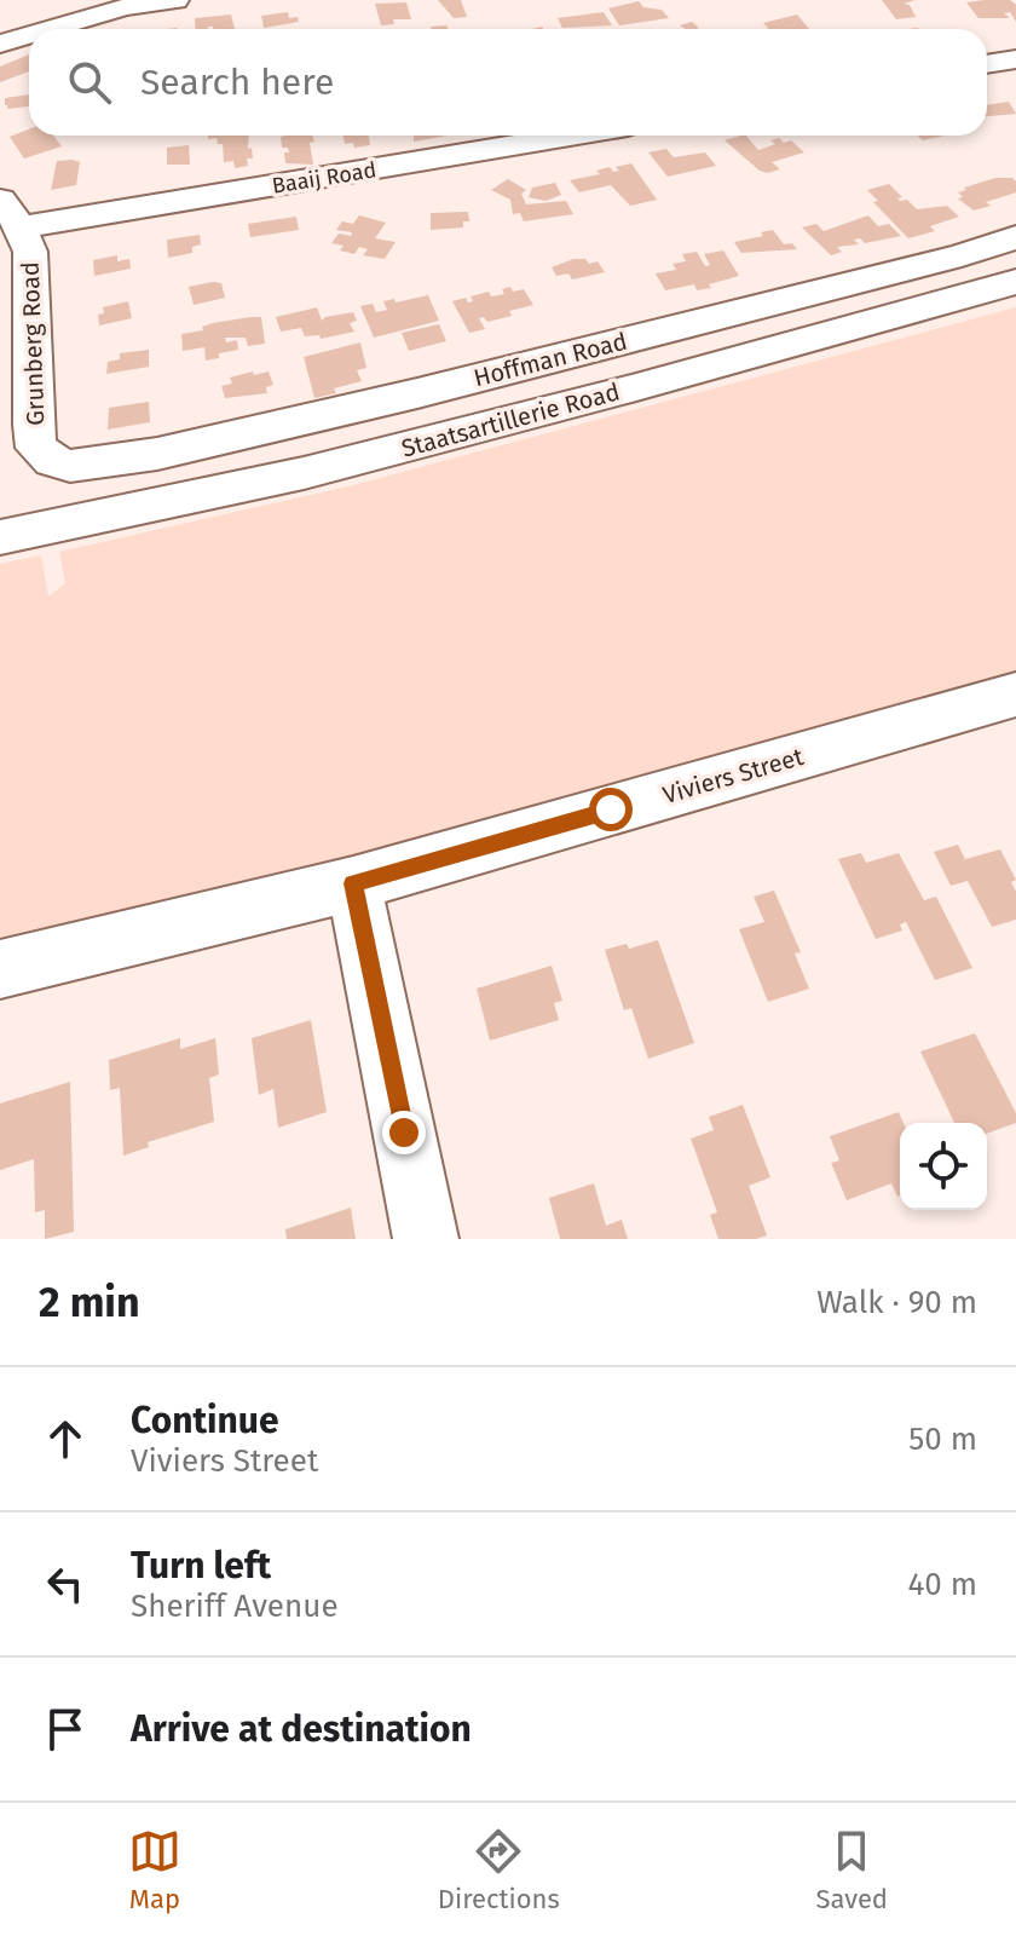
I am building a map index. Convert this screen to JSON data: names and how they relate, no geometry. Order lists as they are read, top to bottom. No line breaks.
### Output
{"streets":{"street":["Baaij Road","Grunberg Road","Hoffman Road","Staatsartillerie Road","Viviers Street"]},"crossings":[["Baaij Road","Grunberg Road"],["Grunberg Road","Hoffman Road"]],"page":{"search":"Search here","heading":["2 min","Walk · 90 m"],"list":[["Continue","Viviers Street","50 m"],["Turn left","Sheriff Avenue","40 m"],"Arrive at destination"],"nav":["Map","Directions","Saved"]}}
